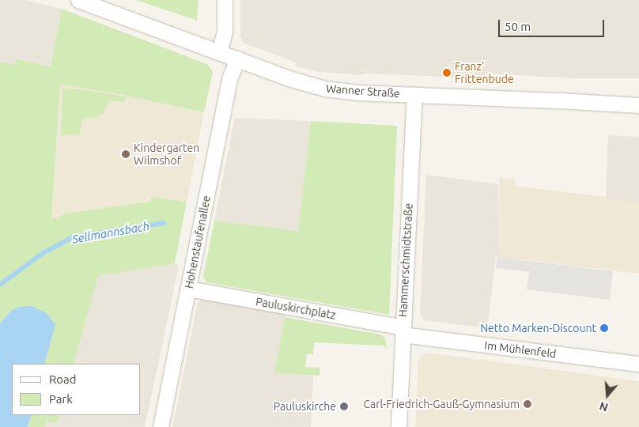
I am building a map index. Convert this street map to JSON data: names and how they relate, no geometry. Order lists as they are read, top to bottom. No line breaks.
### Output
{"streets":{"street":["Wanner Straße","Hohenstaufenallee","Hammerschmidtstraße","Pauluskirchplatz","Im Mühlenfeld"]},"crossings":[["Wanner Straße","Hohenstaufenallee"],["Wanner Straße","Hammerschmidtstraße"],["Hohenstaufenallee","Pauluskirchplatz"],["Hammerschmidtstraße","Pauluskirchplatz"],["Hammerschmidtstraße","Im Mühlenfeld"],["Pauluskirchplatz","Im Mühlenfeld"]],"water":["Sellmannsbach"],"places":["Franz' Frittenbude","Kindergarten Wilmshof","Netto Marken-Discount","Carl-Friedrich-Gauß-Gymnasium","Pauluskirche"],"legend":["Road","Park"],"scale_bar":"50 m","north":"bottom"}
